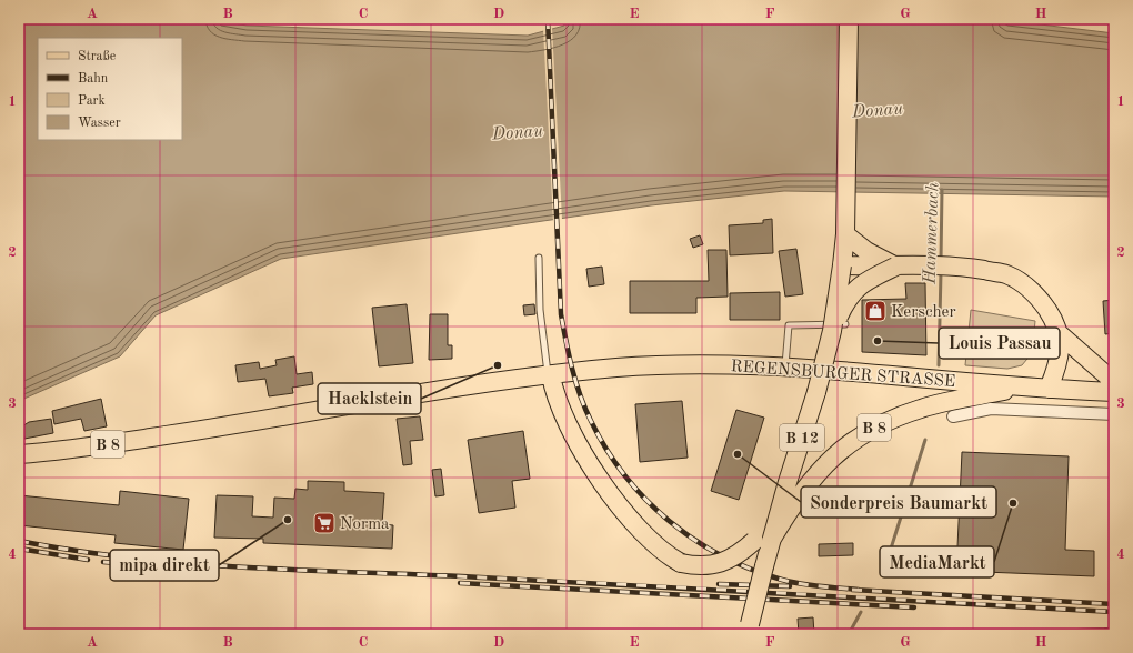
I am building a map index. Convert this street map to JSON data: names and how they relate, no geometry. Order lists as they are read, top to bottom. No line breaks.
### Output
{"streets":{"main road":["REGENSBURGER STRASSE","B 8","B 12"]},"crossings":[["REGENSBURGER STRASSE","B 8"],["B 8","B 12"]],"water":["Donau","Hammerbach"],"places":{"shop":["Kerscher"],"other":["Louis Passau","Hacklstein","Sonderpreis Baumarkt","MediaMarkt","mipa direkt"],"supermarket":["Norma"]},"legend":["Straße","Bahn","Park","Wasser"],"grid":{"columns":["A","B","C","D","E","F","G","H"],"rows":["1","2","3","4"]}}
